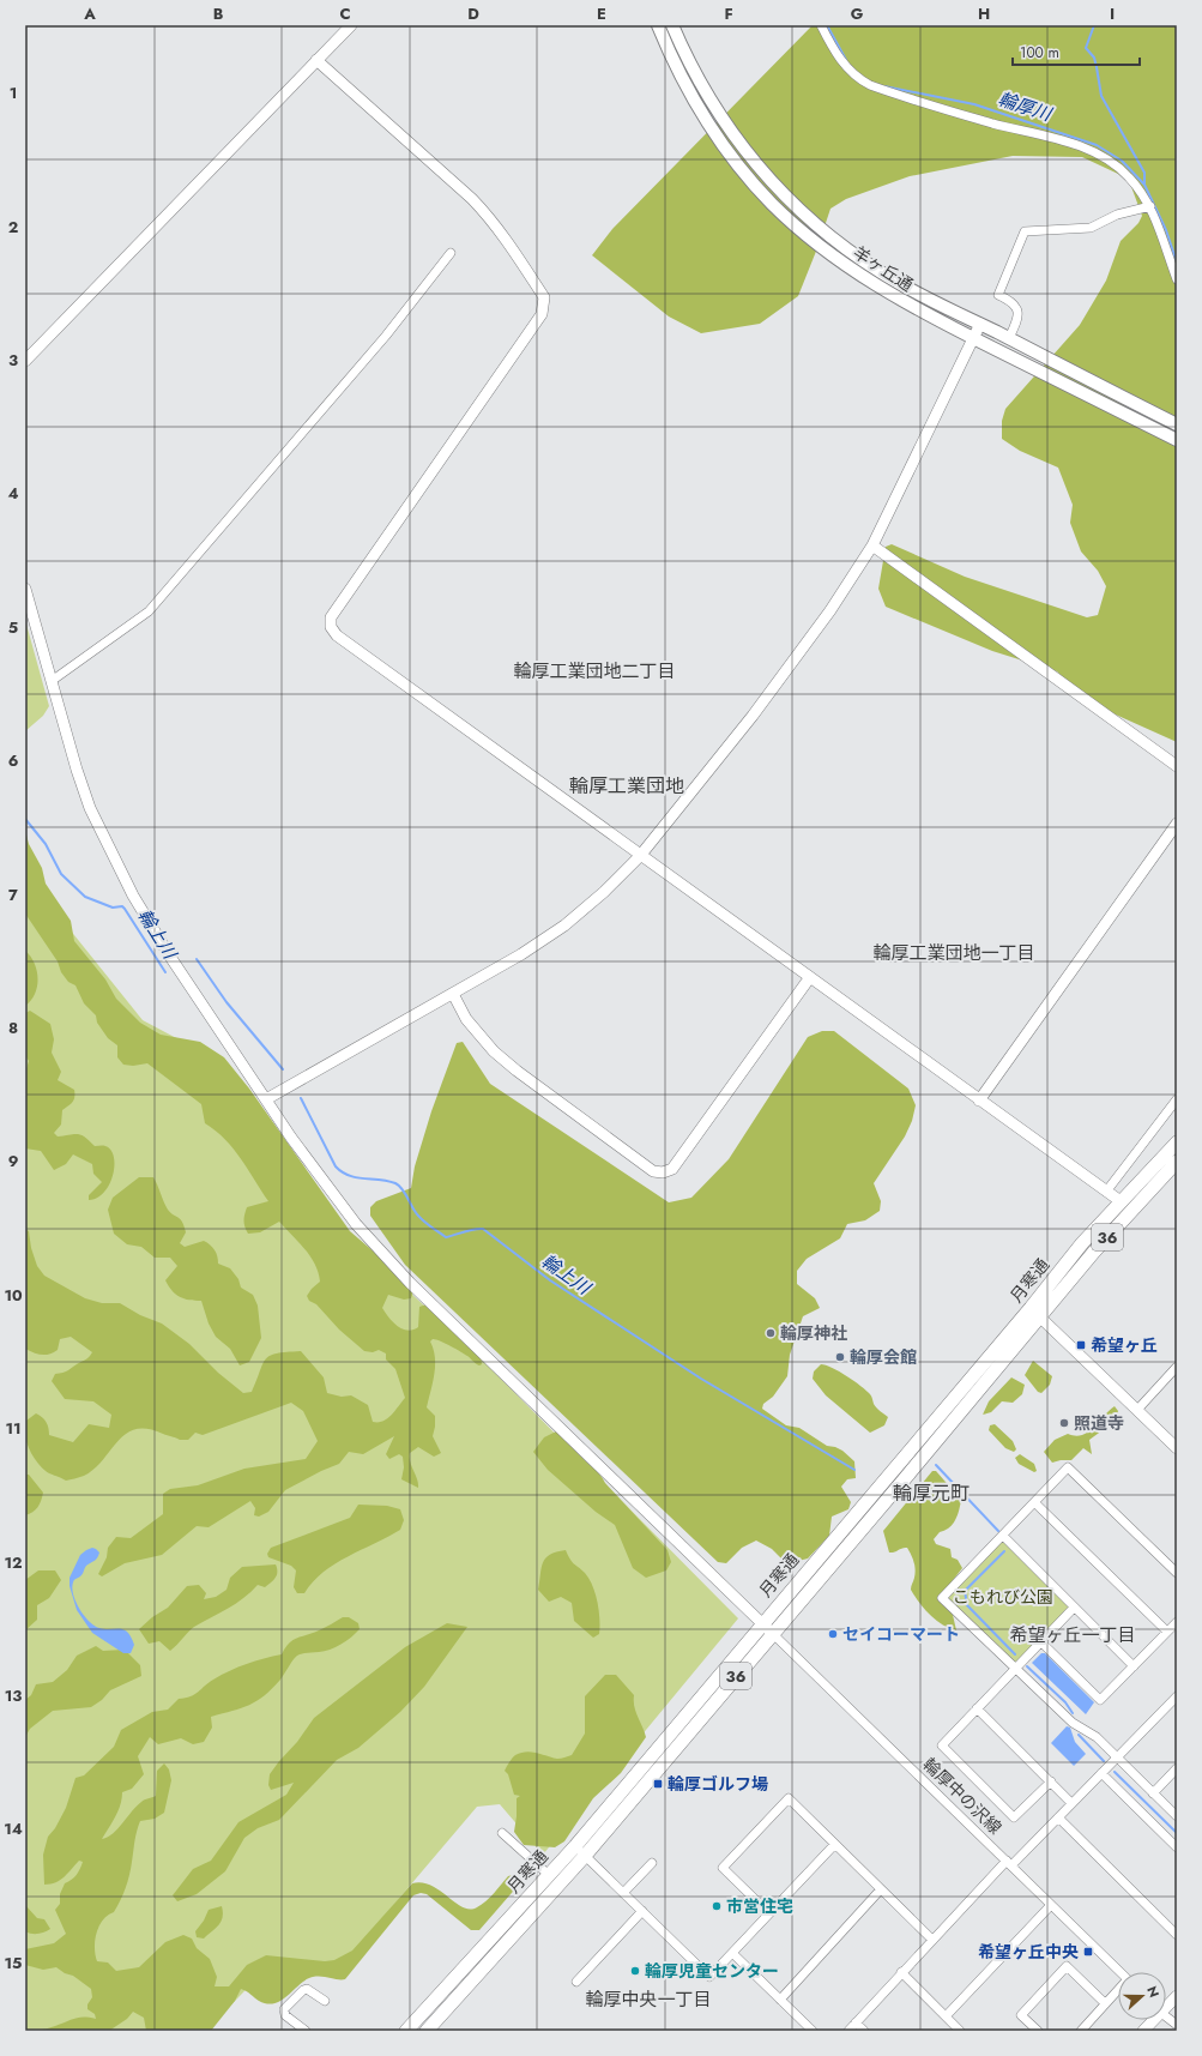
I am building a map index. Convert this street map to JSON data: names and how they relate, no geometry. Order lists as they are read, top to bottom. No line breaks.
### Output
{"streets":{"highway":["36","月寒通"],"main road":["羊ヶ丘通"],"street":["輪厚中の沢線"]},"crossings":[["月寒通","輪厚中の沢線"]],"districts":["輪厚工業団地二丁目","輪厚工業団地","輪厚工業団地一丁目","輪厚元町","希望ヶ丘一丁目","輪厚中央一丁目"],"water":["輪厚川","輪上川"],"parks":["こもれび公園"],"places":{"other":["輪厚神社","輪厚会館","照道寺","セイコーマート","市営住宅","輪厚児童センター"],"transit":["希望ヶ丘","輪厚ゴルフ場","希望ヶ丘中央"]},"scale_bar":"100 m","north":"right","grid":{"columns":["A","B","C","D","E","F","G","H","I"],"rows":["1","2","3","4","5","6","7","8","9","10","11","12","13","14","15"]}}
